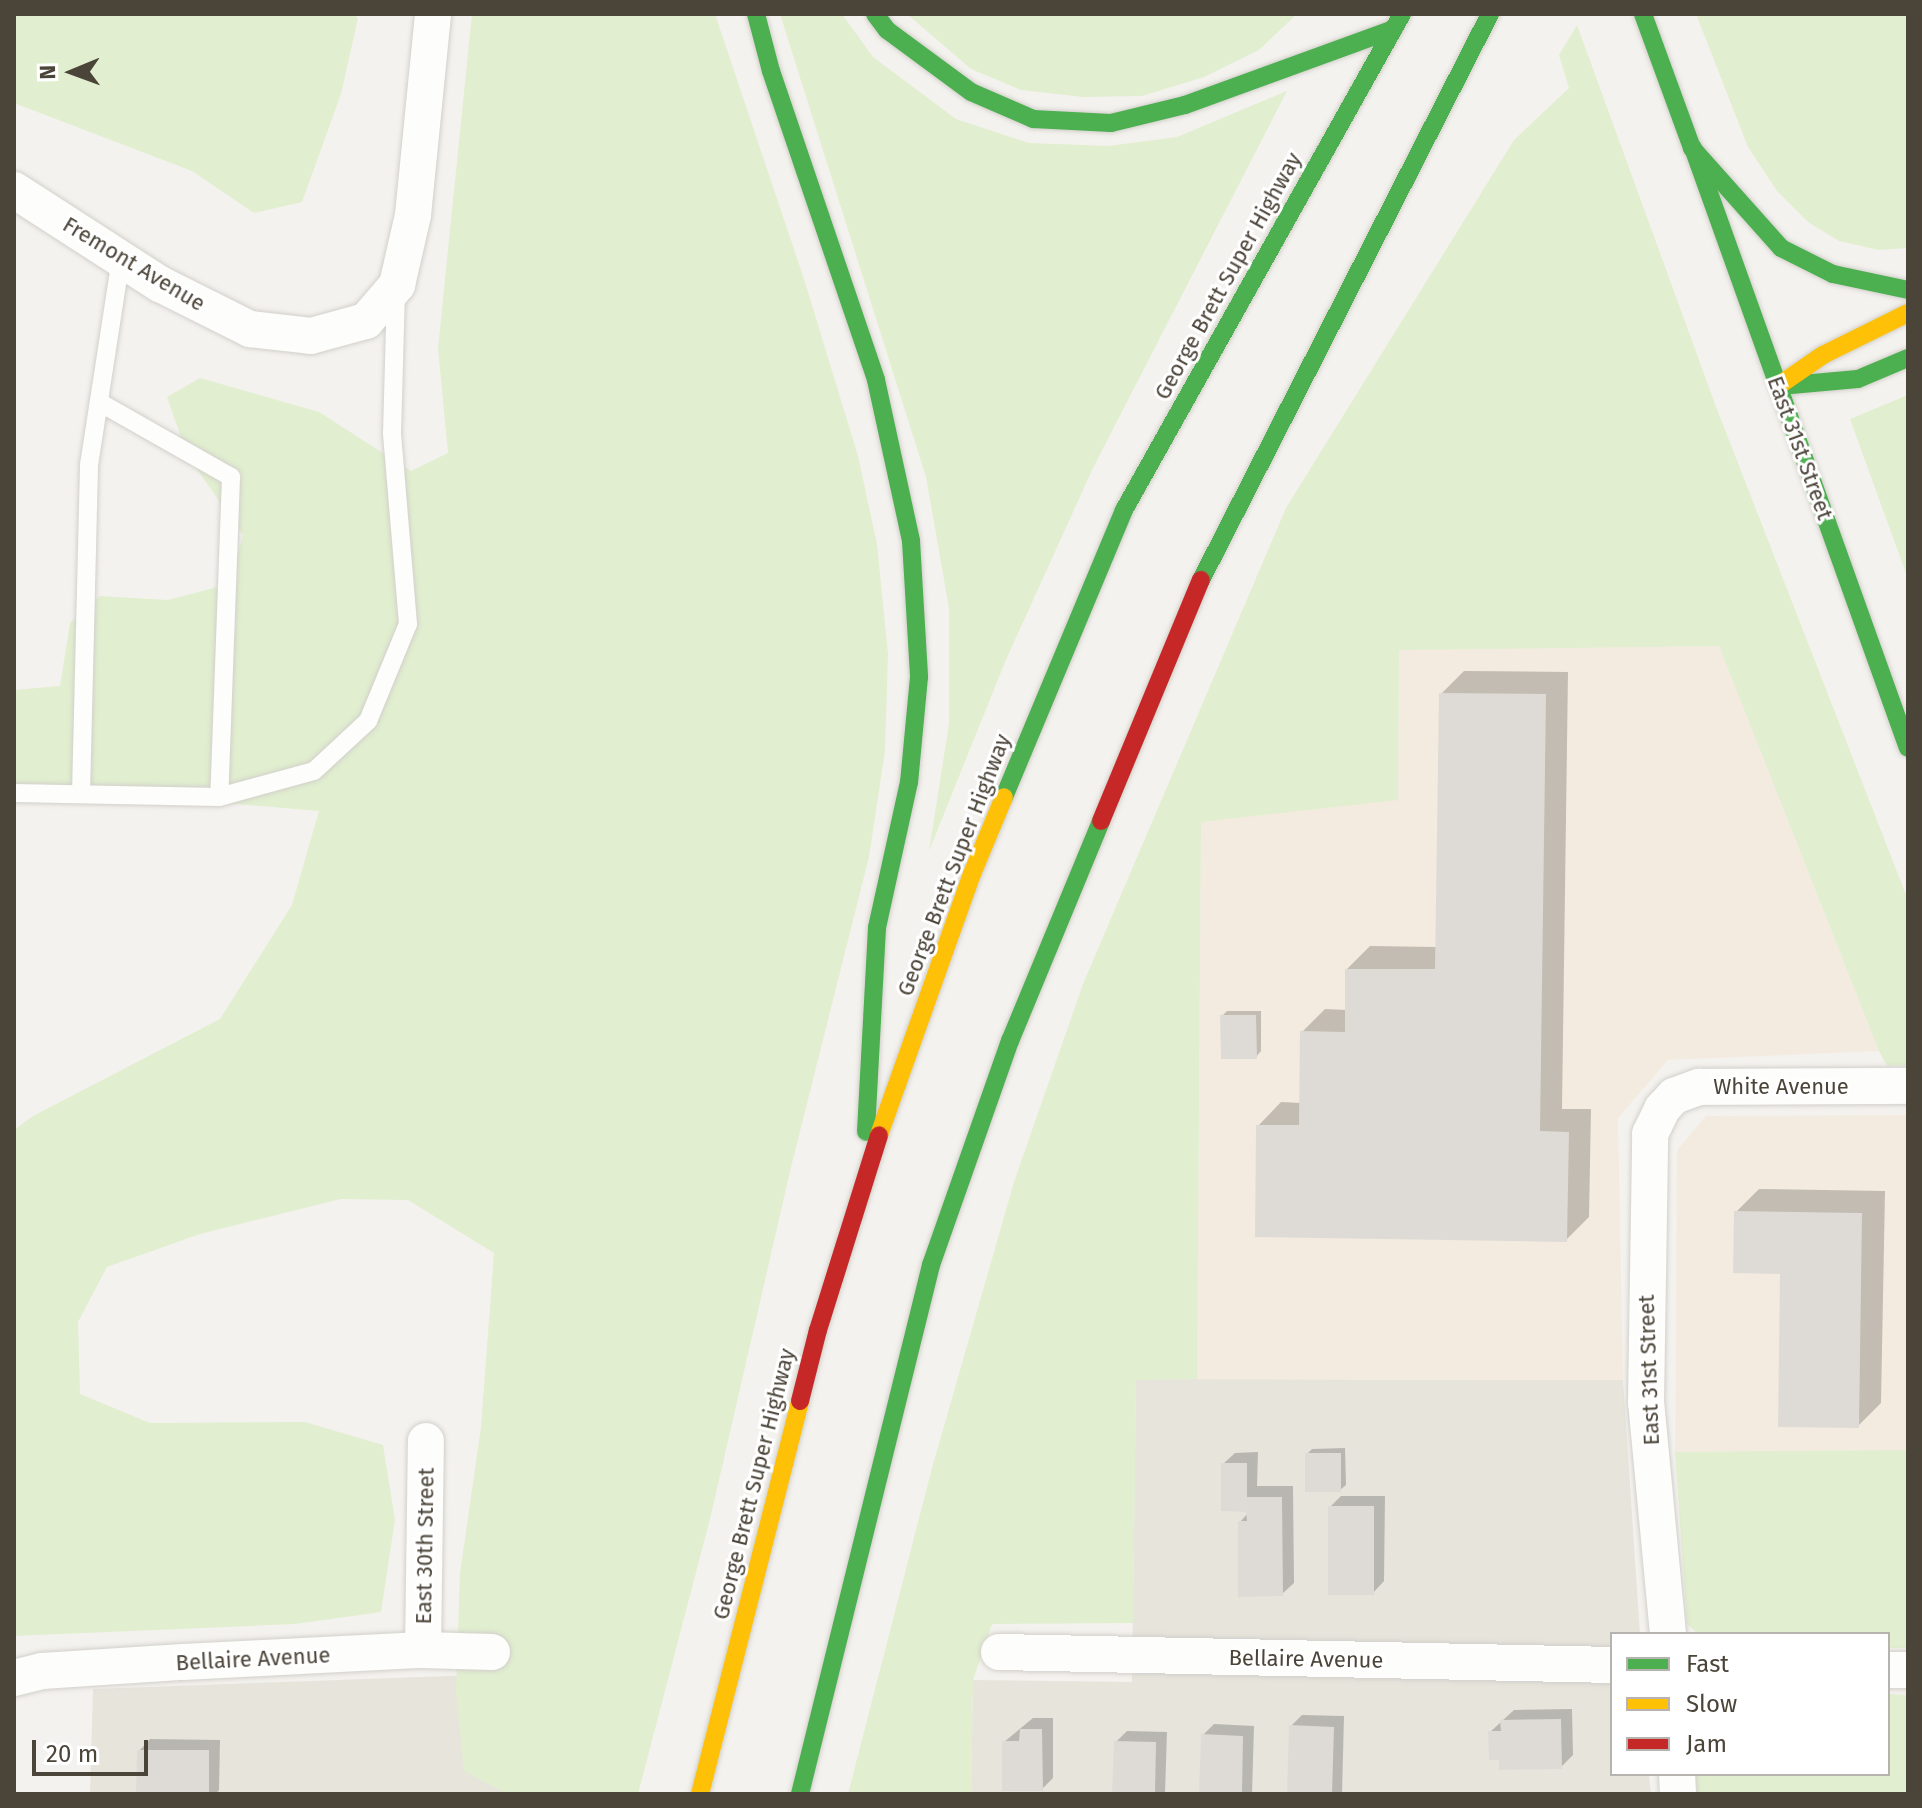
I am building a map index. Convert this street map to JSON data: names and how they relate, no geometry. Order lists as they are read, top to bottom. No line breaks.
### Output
{"streets":{"main road":["George Brett Super Highway","East 31st Street"],"street":["Fremont Avenue","White Avenue","East 30th Street","Bellaire Avenue"]},"crossings":[["East 31st Street","White Avenue"],["East 30th Street","Bellaire Avenue"]],"legend":["Fast","Slow","Jam"],"scale_bar":"20 m","north":"left"}
